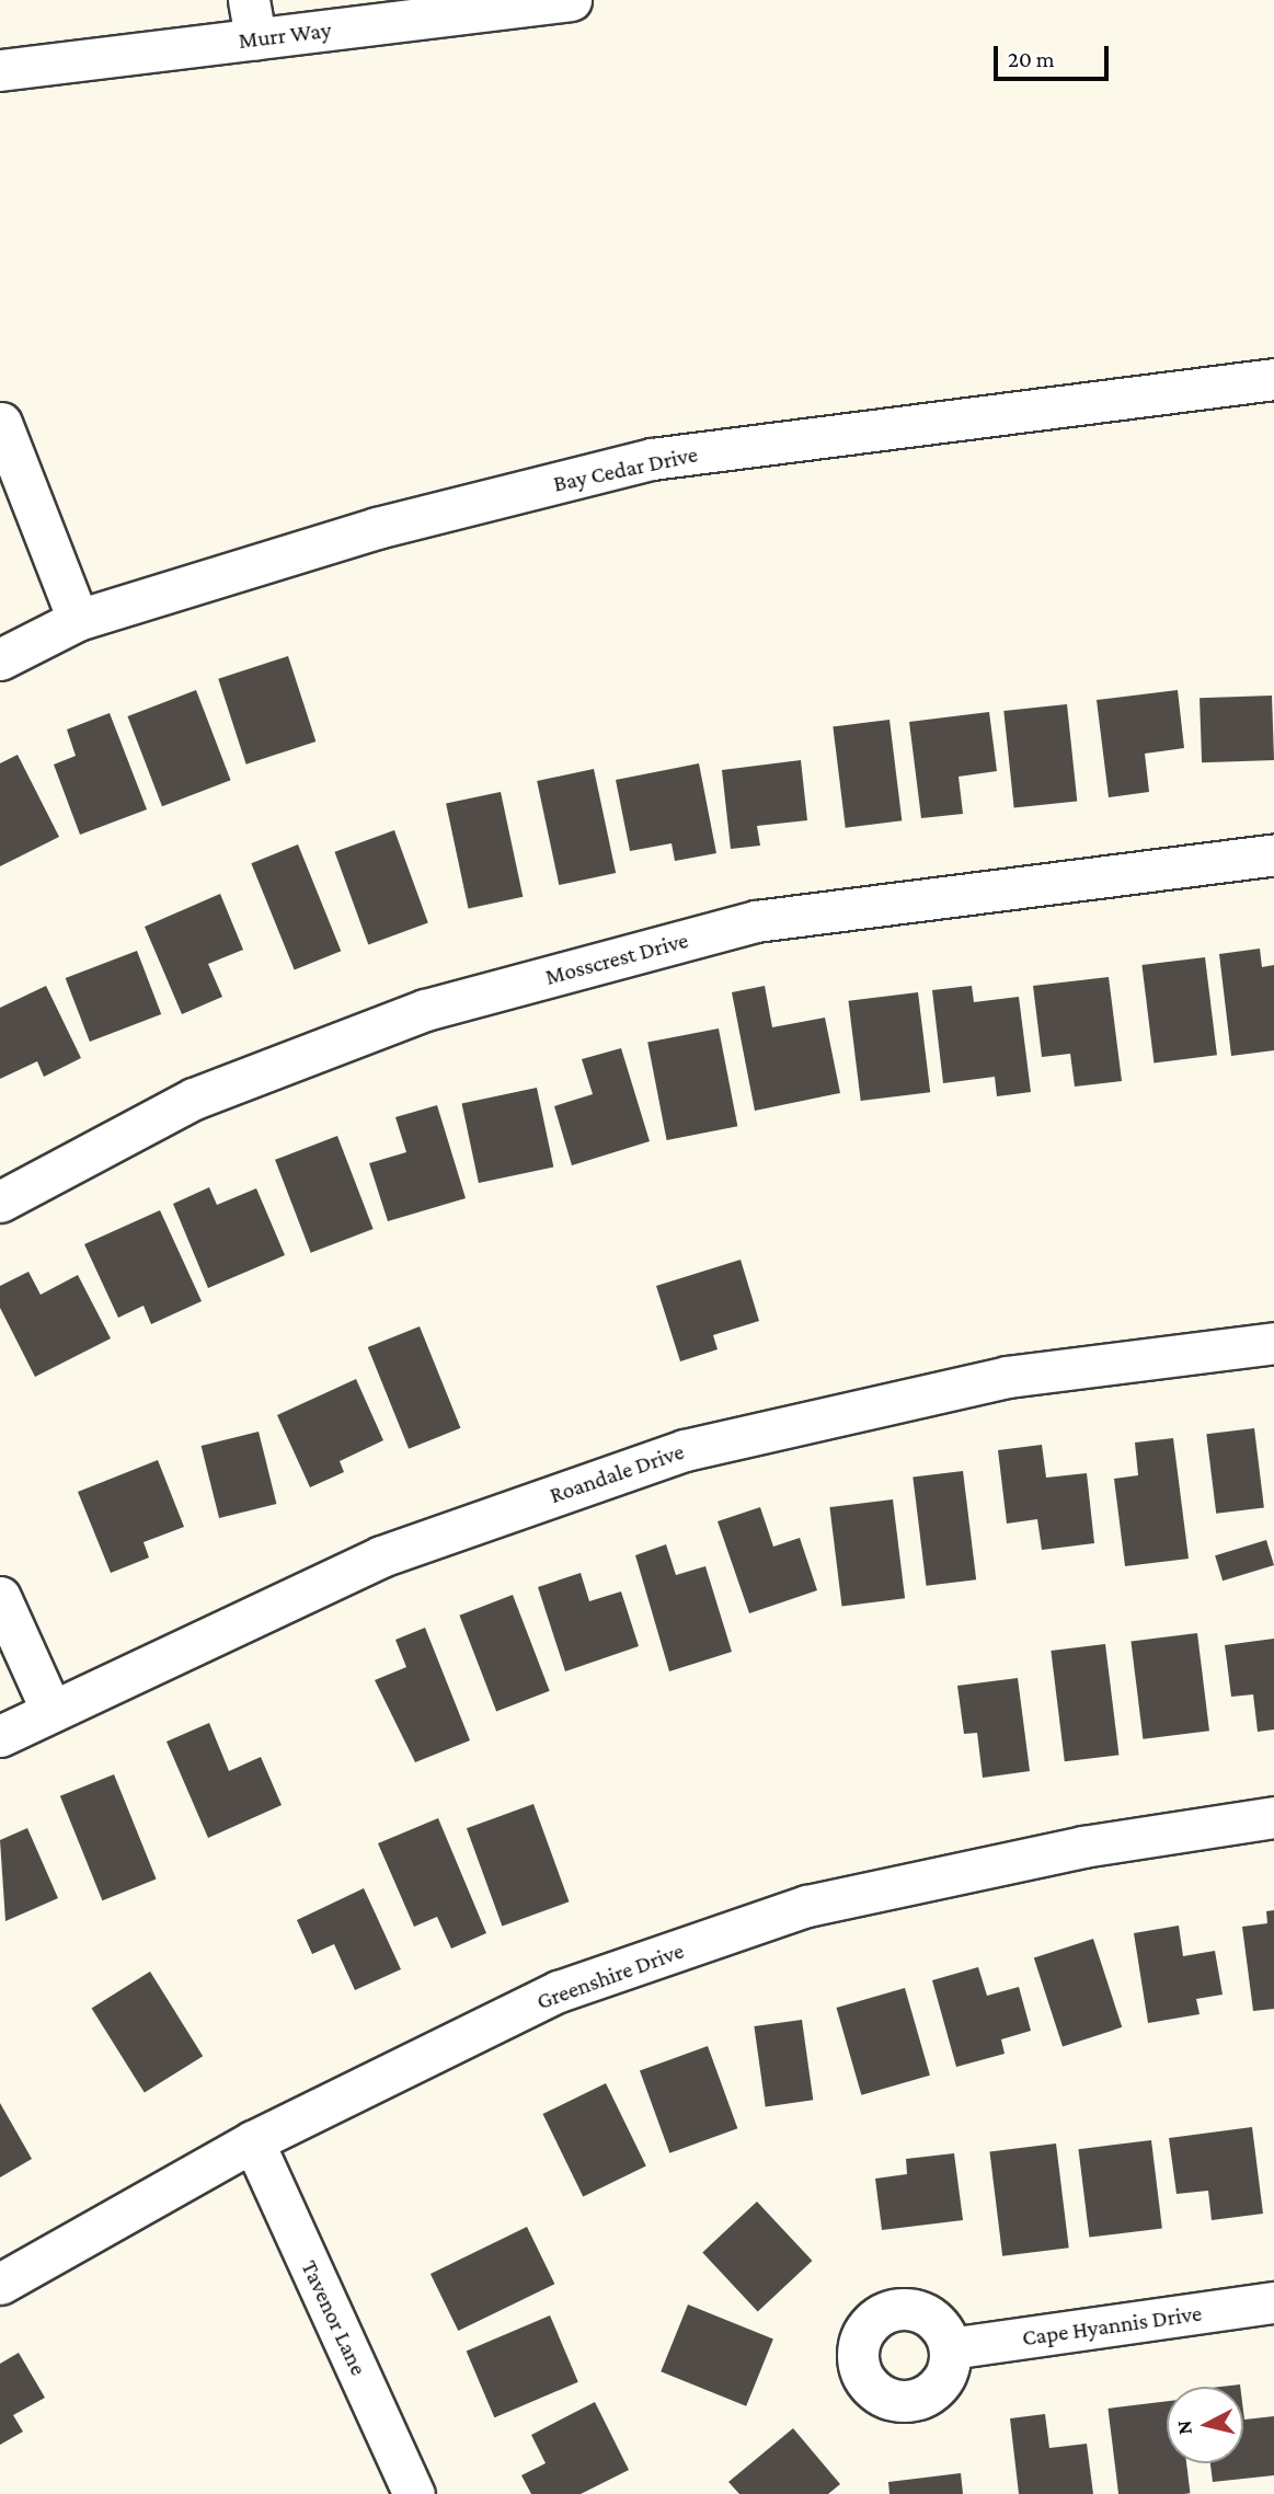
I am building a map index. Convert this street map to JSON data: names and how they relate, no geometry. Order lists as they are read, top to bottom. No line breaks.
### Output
{"streets":{"street":["Murr Way","Bay Cedar Drive","Mosscrest Drive","Roandale Drive","Greenshire Drive","Tavenor Lane","Cape Hyannis Drive"]},"crossings":[["Greenshire Drive","Tavenor Lane"]],"scale_bar":"20 m","north":"left"}
